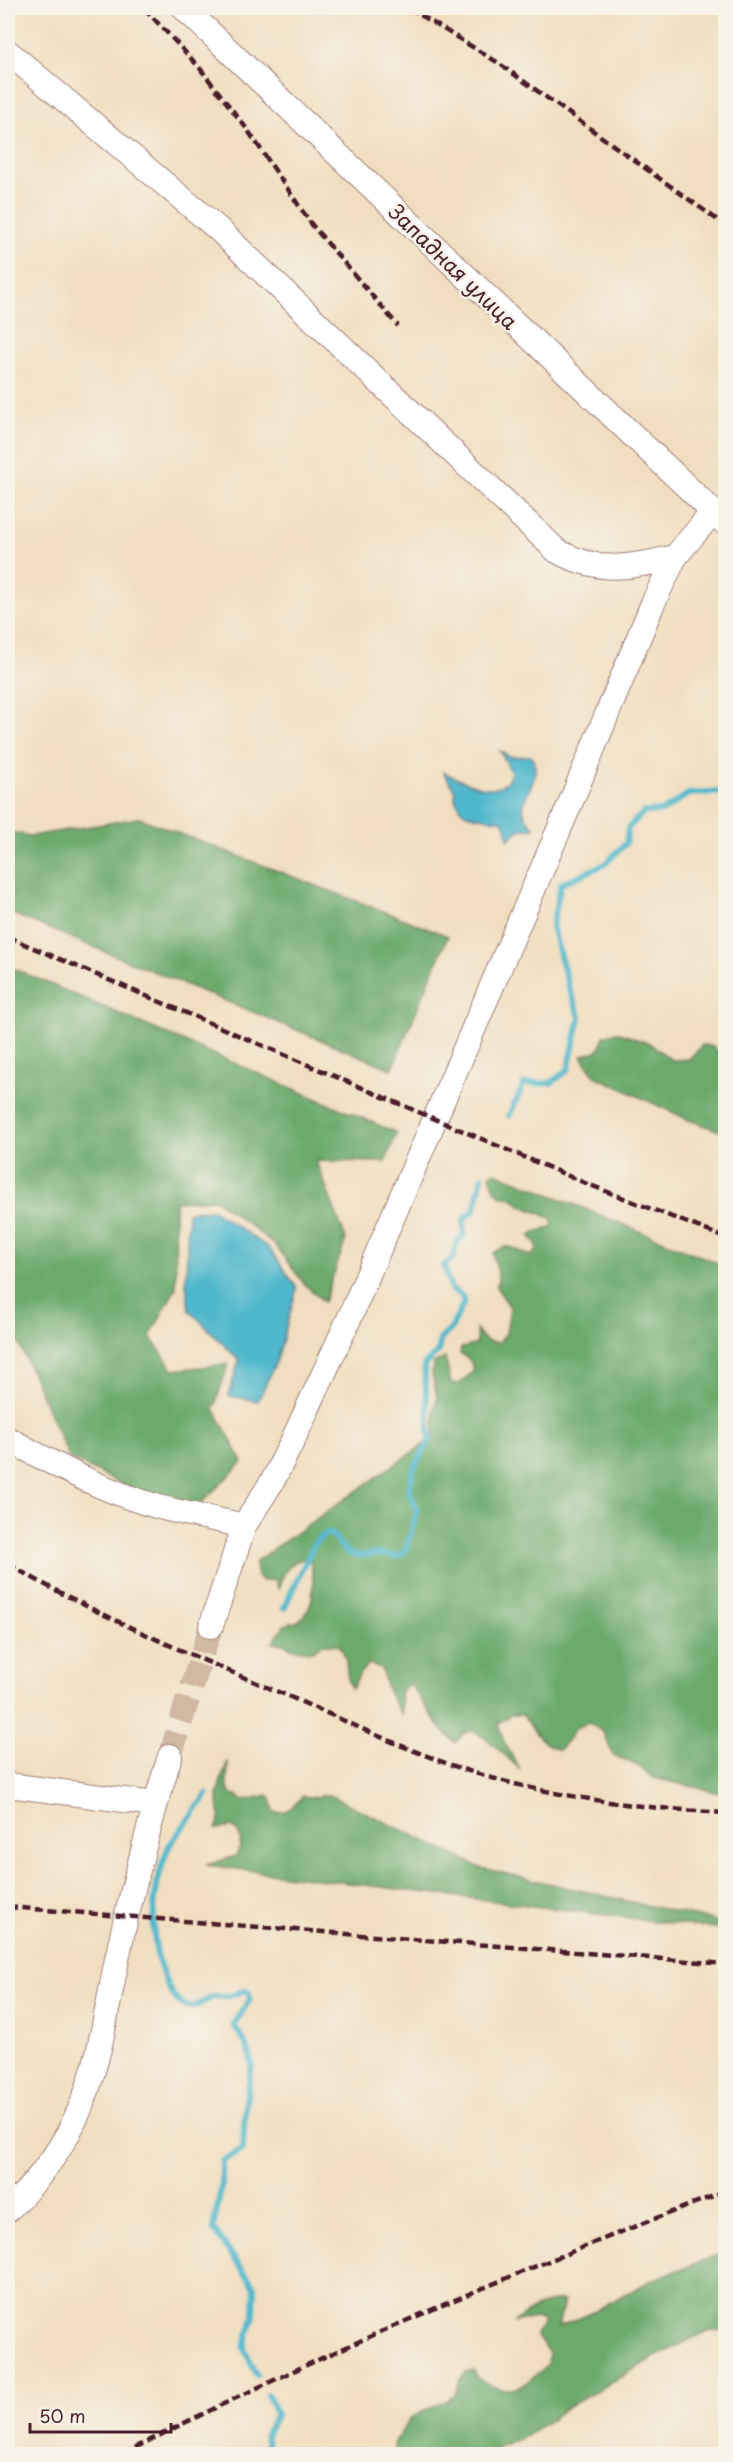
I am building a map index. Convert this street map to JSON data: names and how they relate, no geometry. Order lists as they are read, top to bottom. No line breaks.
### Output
{"streets":{"street":["Западная улица"]},"scale_bar":"50 m"}
